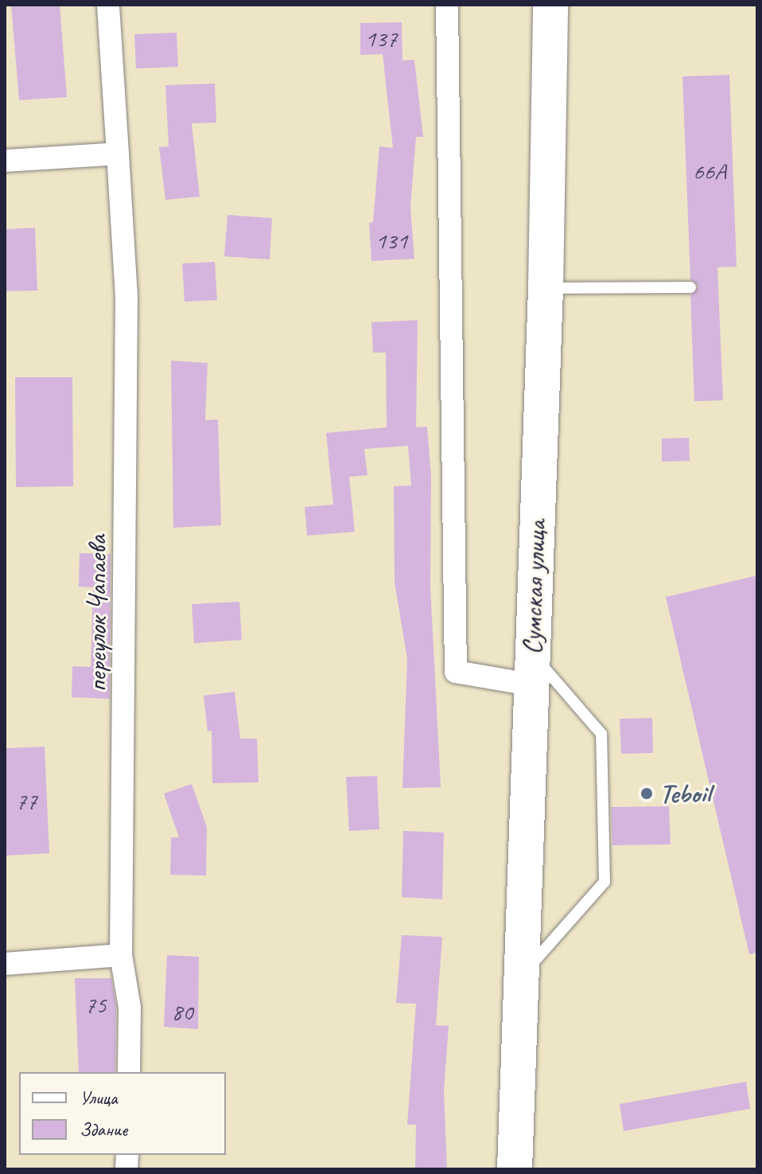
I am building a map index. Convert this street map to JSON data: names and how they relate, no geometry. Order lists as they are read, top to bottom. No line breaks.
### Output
{"streets":{"main road":["Сумская улица"],"street":["переулок Чапаева"]},"places":["Teboil"],"house_numbers":["137","66А","131","77","75","80"],"legend":["Улица","Здание"]}
